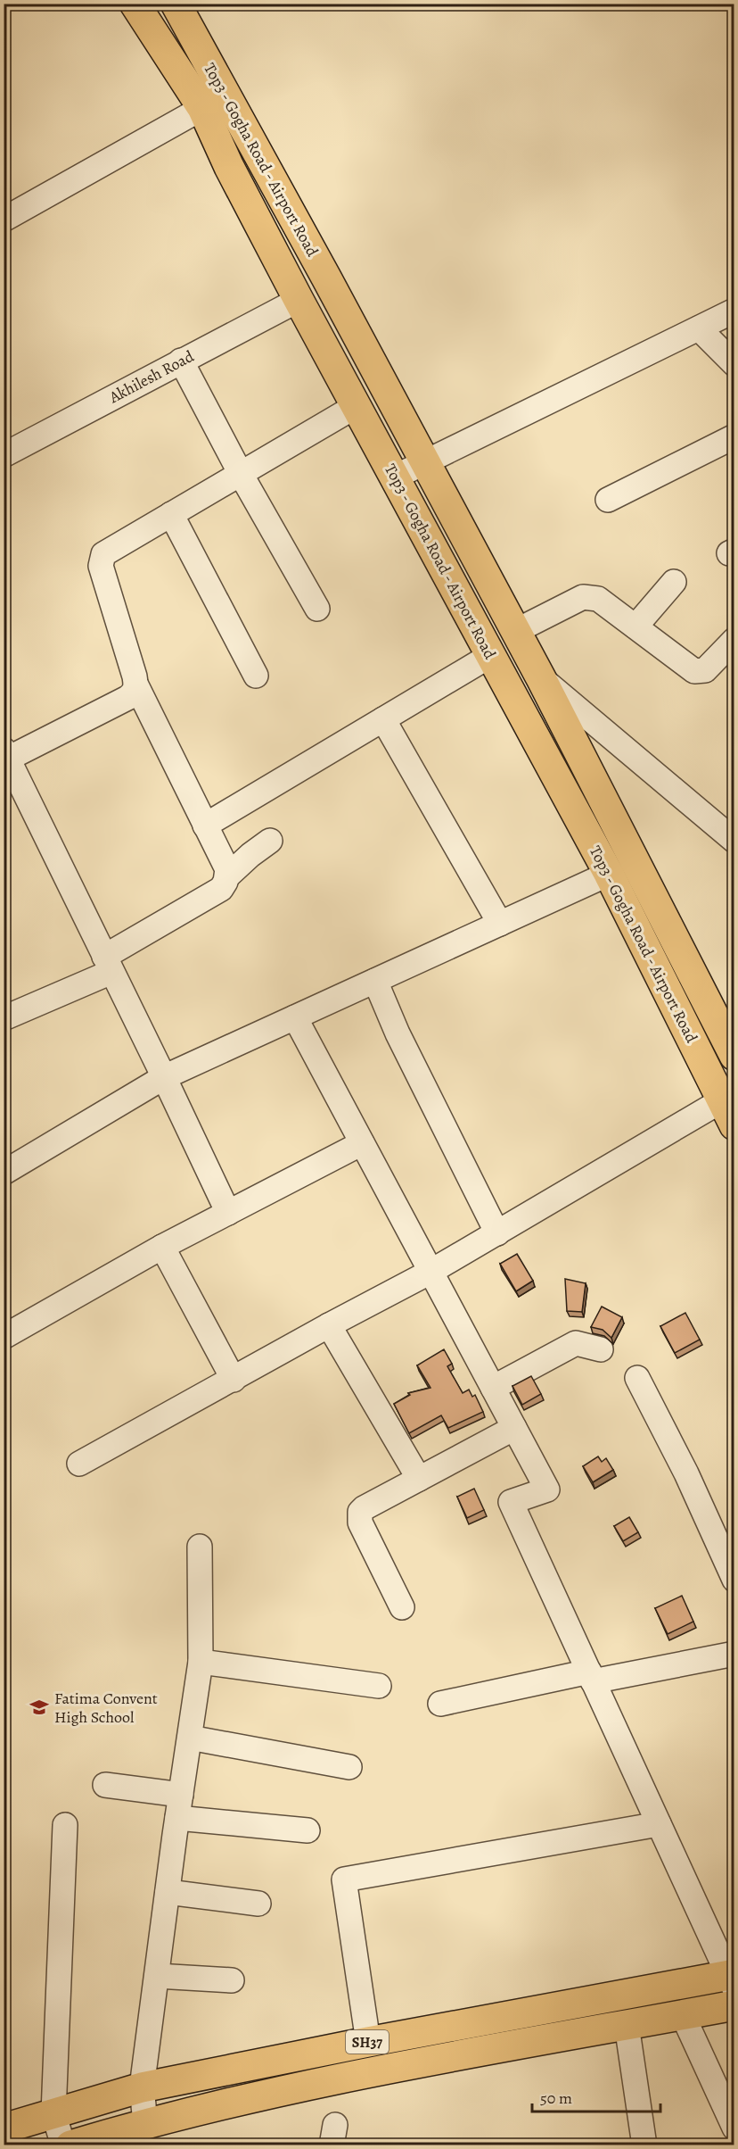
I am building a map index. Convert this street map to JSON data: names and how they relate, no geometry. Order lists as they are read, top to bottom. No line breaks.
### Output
{"streets":{"main road":["Top3 - Gogha Road - Airport Road","SH37"],"street":["Akhilesh Road"]},"crossings":[["Top3 - Gogha Road - Airport Road","Akhilesh Road"]],"places":{"school or university":["Fatima Convent High School"]},"scale_bar":"50 m"}
